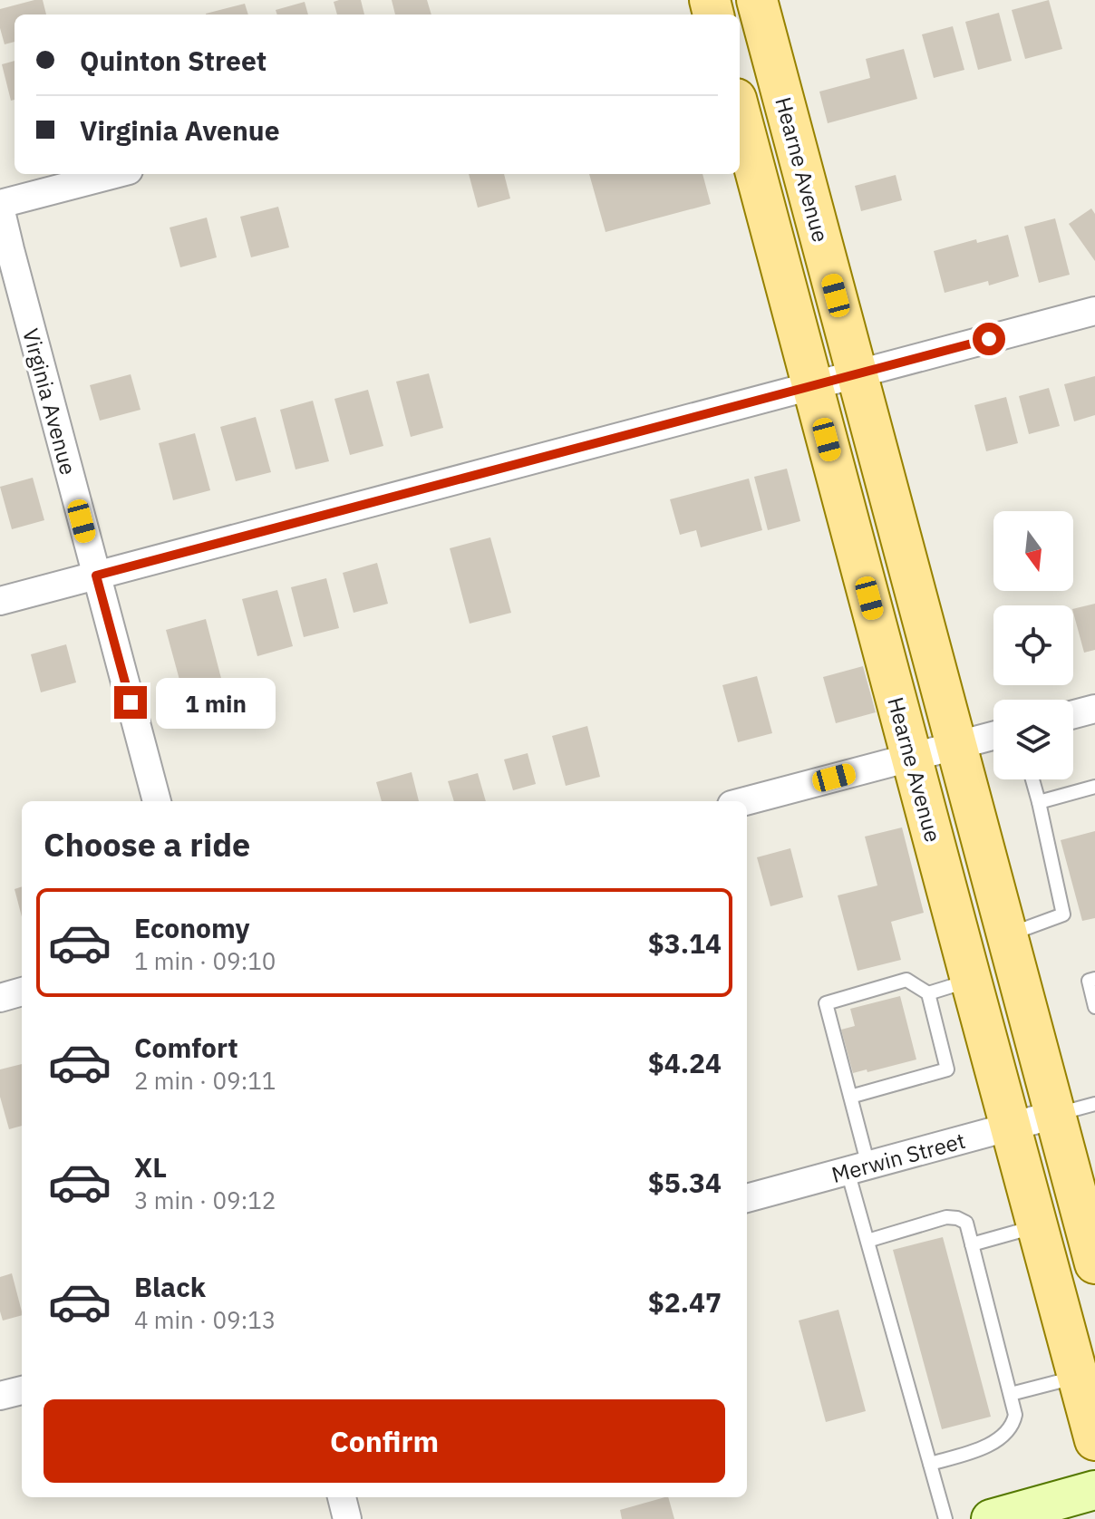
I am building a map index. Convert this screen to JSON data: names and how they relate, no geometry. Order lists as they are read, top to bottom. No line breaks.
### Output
{"streets":{"main road":["Hearne Avenue"],"street":["Virginia Avenue","Merwin Street"]},"crossings":[["Hearne Avenue","Merwin Street"]],"north":"bottom","page":{"banner":["Quinton Street","Virginia Avenue"],"bubble":"1 min","heading":"Choose a ride","list":[{"name":"Economy","note":"1 min · 09:10","value":"$3.14"},{"name":"Comfort","note":"2 min · 09:11","value":"$4.24"},{"name":"XL","note":"3 min · 09:12","value":"$5.34"},{"name":"Black","note":"4 min · 09:13","value":"$2.47"}],"buttons":"Confirm"}}
